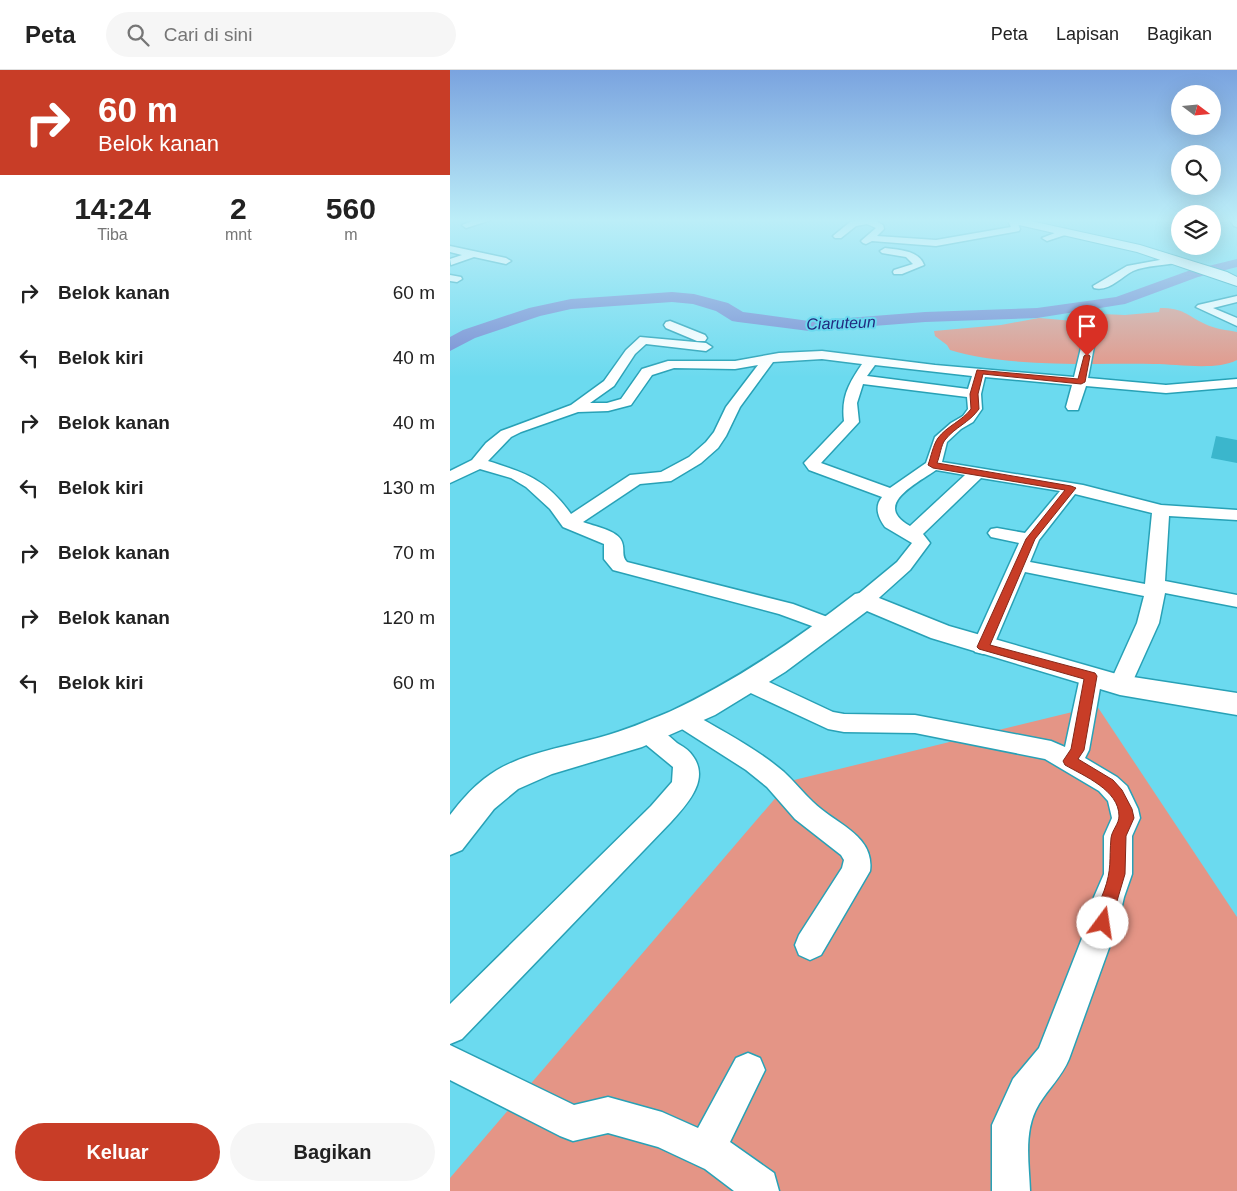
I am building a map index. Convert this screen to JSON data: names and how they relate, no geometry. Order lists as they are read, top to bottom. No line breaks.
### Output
{"water":["Ciaruteun"],"north":"right","page":{"header":"Peta","search":"Cari di sini","nav":["Peta","Lapisan","Bagikan"],"turn":["60 m","Belok kanan"],"eta":["14:24","Tiba","2","mnt","560","m"],"list":[{"name":"Belok kanan","value":"60 m"},{"name":"Belok kiri","value":"40 m"},{"name":"Belok kanan","value":"40 m"},{"name":"Belok kiri","value":"130 m"},{"name":"Belok kanan","value":"70 m"},{"name":"Belok kanan","value":"120 m"},{"name":"Belok kiri","value":"60 m"}],"buttons":["Keluar","Bagikan"]}}
